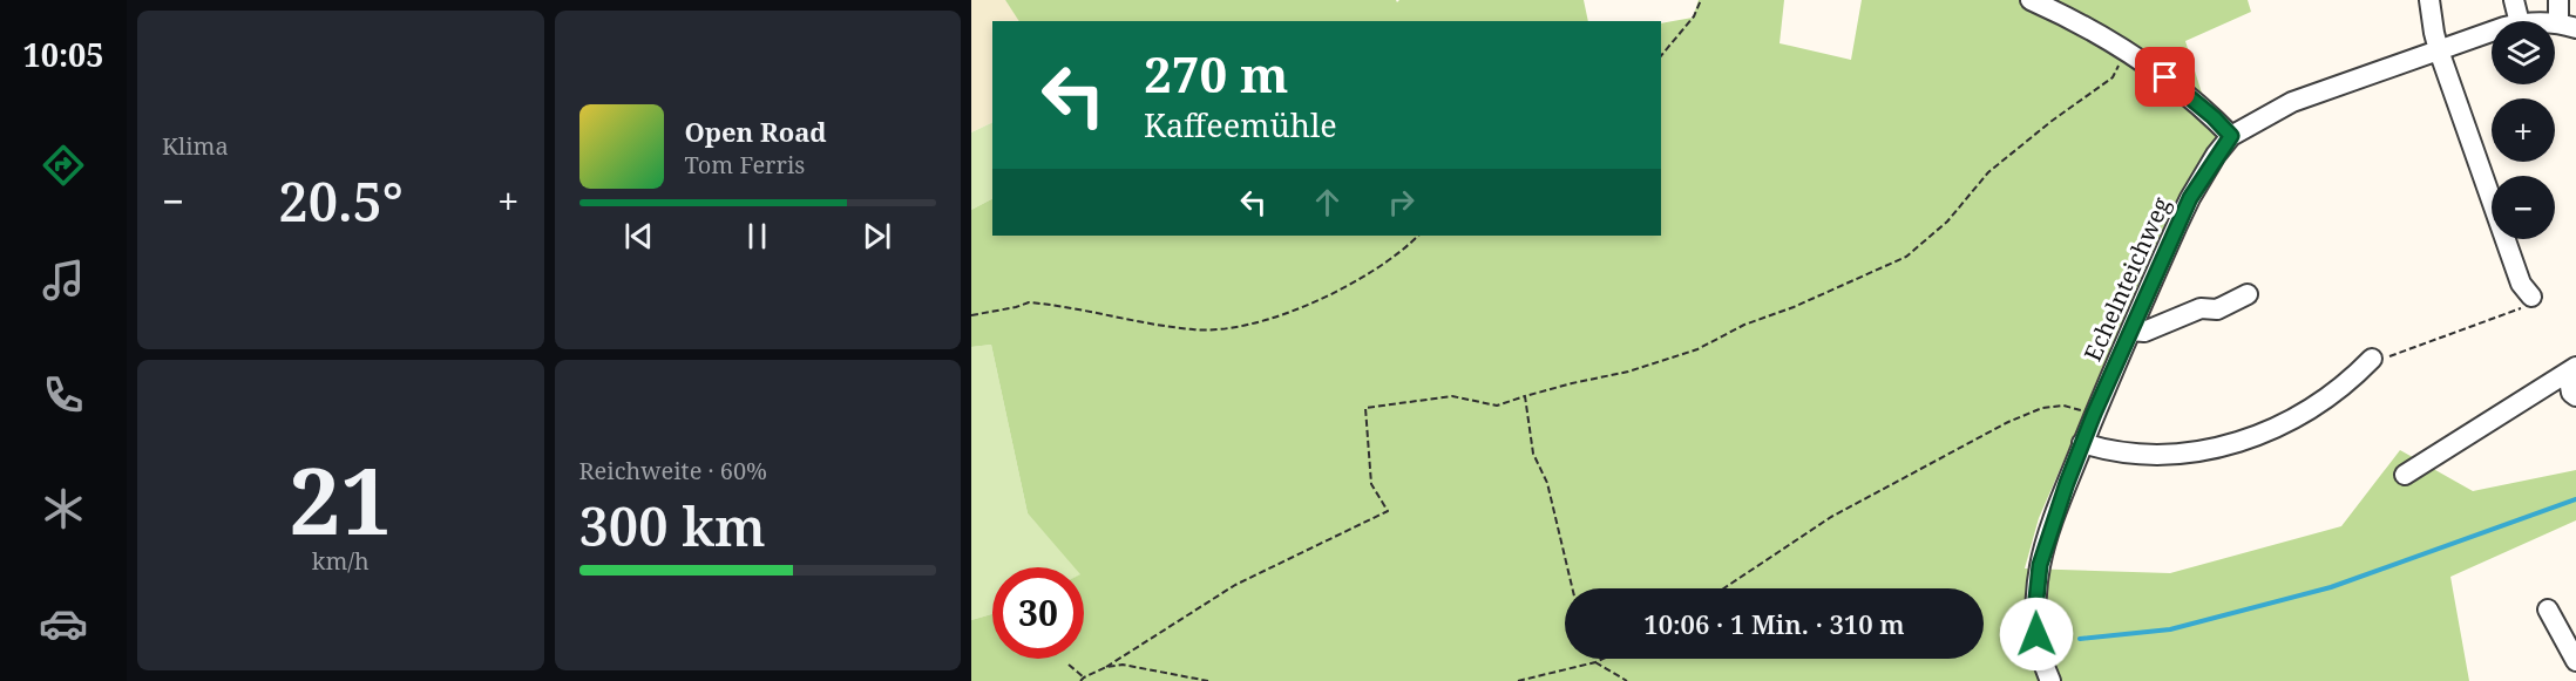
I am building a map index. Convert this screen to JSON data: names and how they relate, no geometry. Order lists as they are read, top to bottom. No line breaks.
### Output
{"streets":{"street":["Echelnteichweg"]},"page":{"tabs":"10:05","tile":["Klima",["21","km/h"],["Reichweite · 60%","300 km"]],"map_buttons":["+","−"],"turn":["270 m","Kaffeemühle"],"song":["Open Road","Tom Ferris"],"heat":["−","20.5°","+"],"limit":"30","trip":"10:06 · 1 Min. · 310 m"}}
